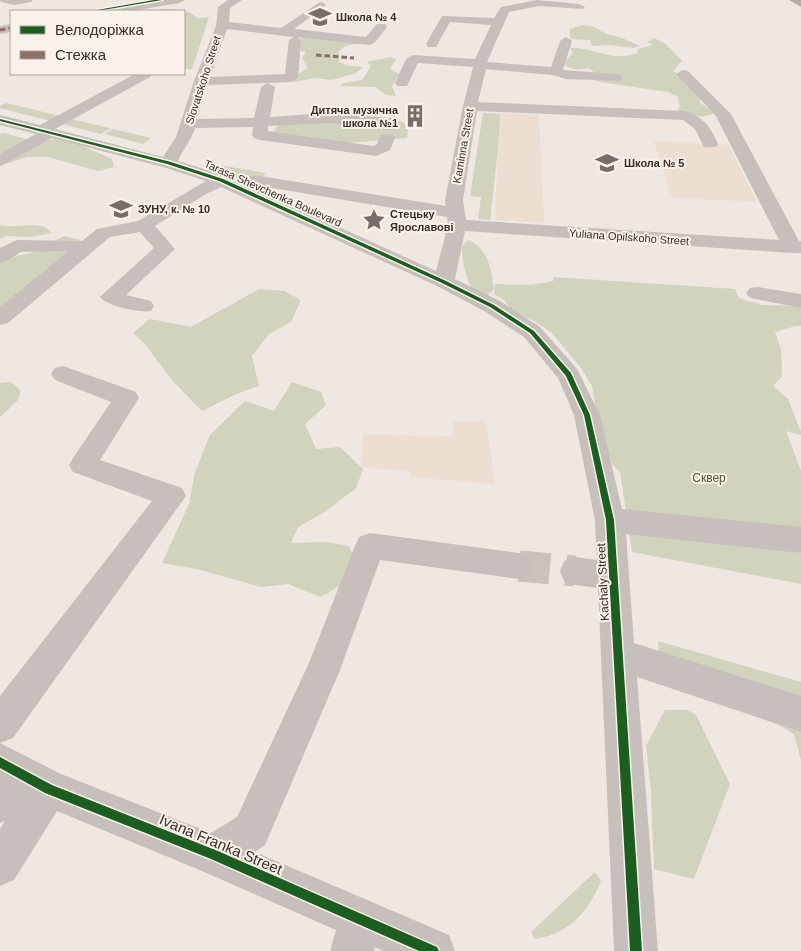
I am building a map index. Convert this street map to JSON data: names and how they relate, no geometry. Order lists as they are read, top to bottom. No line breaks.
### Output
{"streets":{"street":["Slovatskoho Street","Kaminna Street","Tarasa Shevchenka Boulevard","Yuliana Opilskoho Street","Kachaly Street","Ivana Franka Street"]},"crossings":[["Slovatskoho Street","Tarasa Shevchenka Boulevard"],["Kaminna Street","Tarasa Shevchenka Boulevard"],["Kaminna Street","Yuliana Opilskoho Street"],["Kaminna Street","Kachaly Street"],["Tarasa Shevchenka Boulevard","Yuliana Opilskoho Street"],["Tarasa Shevchenka Boulevard","Kachaly Street"]],"parks":["Сквер"],"places":{"school or university":["Школа № 4","Школа № 5","ЗУНУ, к. № 10"],"building":["Дитяча музична школа №1"],"place":["Стецьку Ярославові"]},"legend":["Велодоріжка","Стежка"]}
